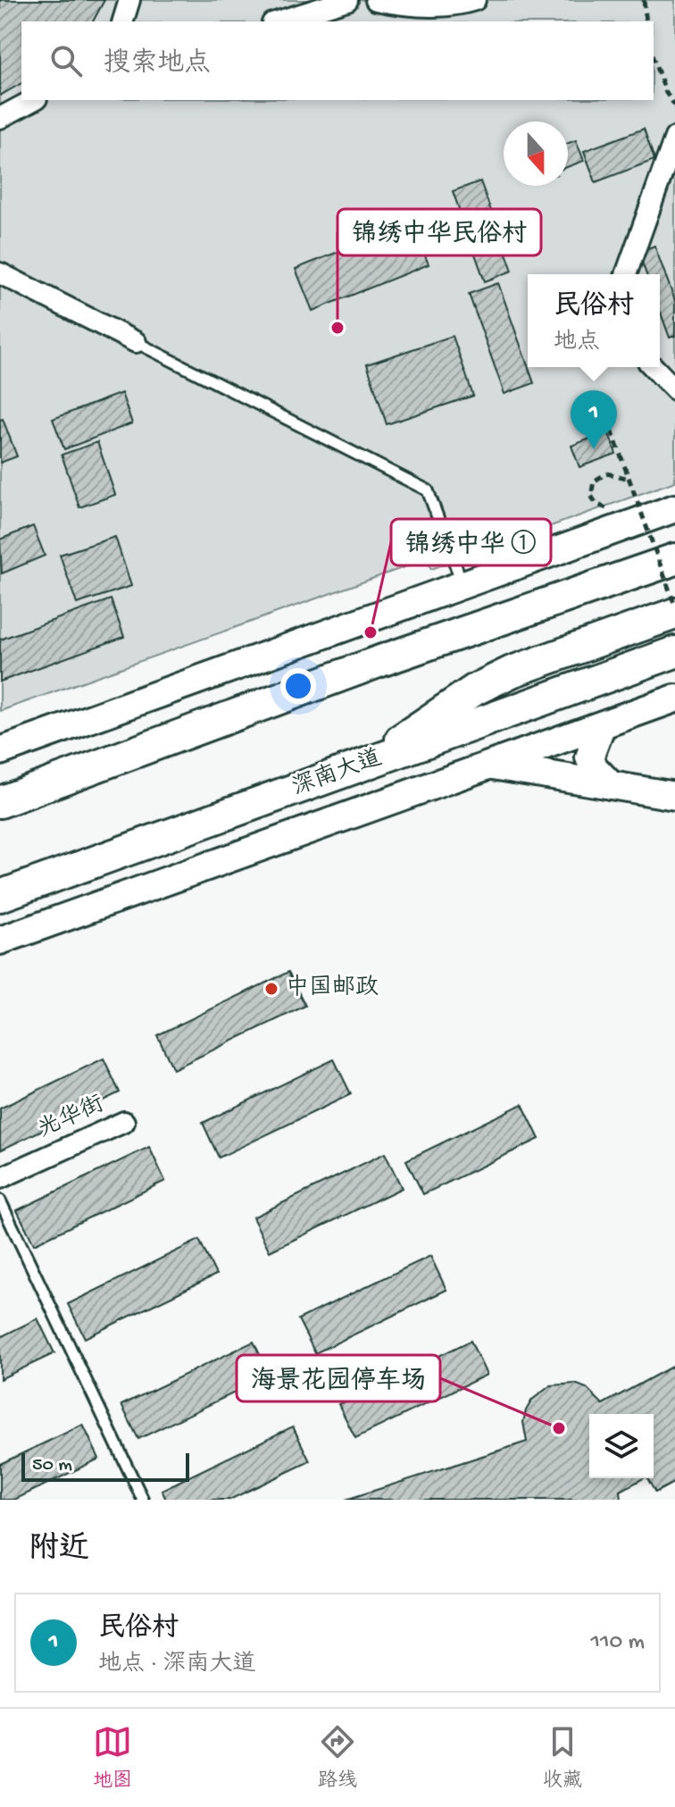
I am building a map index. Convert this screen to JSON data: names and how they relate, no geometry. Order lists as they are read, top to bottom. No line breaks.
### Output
{"streets":{"main road":["深南大道"],"street":["光华街"]},"places":["锦绣中华民俗村","锦绣中华 ①","中国邮政","海景花园停车场"],"scale_bar":"50 m","north":"bottom","page":{"search":"搜索地点","popup":["民俗村","地点"],"pins":"1","scale":"50 m","heading":"附近","list":[{"mark":"1","name":"民俗村","note":"地点 · 深南大道","value":"110 m"}],"nav":["地图","路线","收藏"]}}
